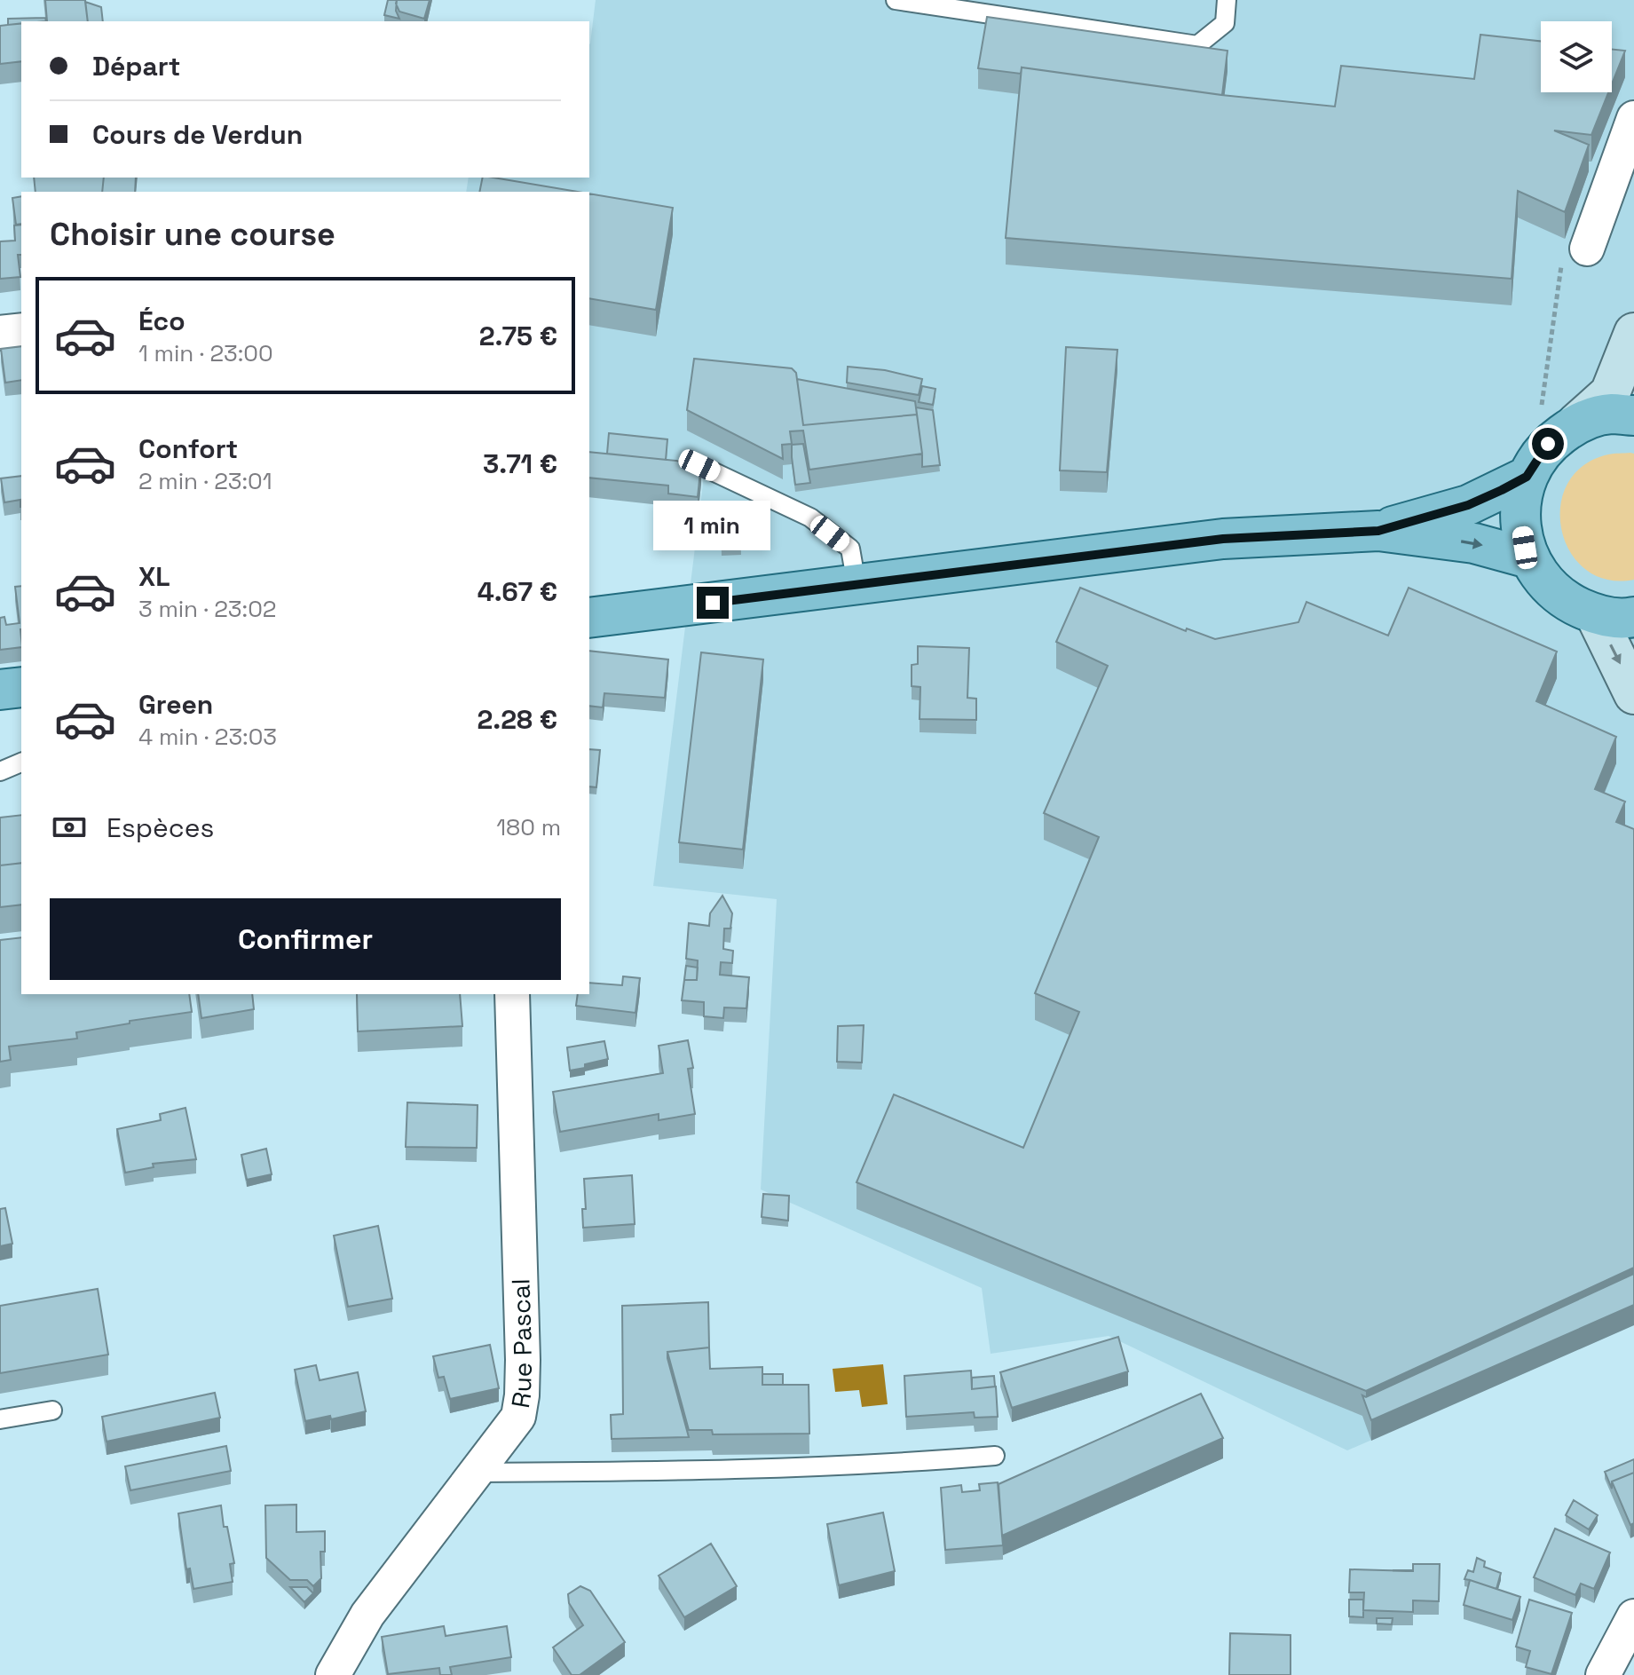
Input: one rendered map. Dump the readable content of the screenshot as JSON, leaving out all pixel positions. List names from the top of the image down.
{
  "streets": {
    "street": ["Rue Pascal"]
  },
  "page": {
    "banner": ["Départ", "Cours de Verdun"],
    "heading": "Choisir une course",
    "list": [
      {
        "name": "Éco",
        "note": "1 min · 23:00",
        "value": "2.75 €"
      },
      {
        "name": "Confort",
        "note": "2 min · 23:01",
        "value": "3.71 €"
      },
      {
        "name": "XL",
        "note": "3 min · 23:02",
        "value": "4.67 €"
      },
      {
        "name": "Green",
        "note": "4 min · 23:03",
        "value": "2.28 €"
      }
    ],
    "bubble": "1 min",
    "pay": ["Espèces", "180 m"],
    "buttons": "Confirmer"
  }
}
